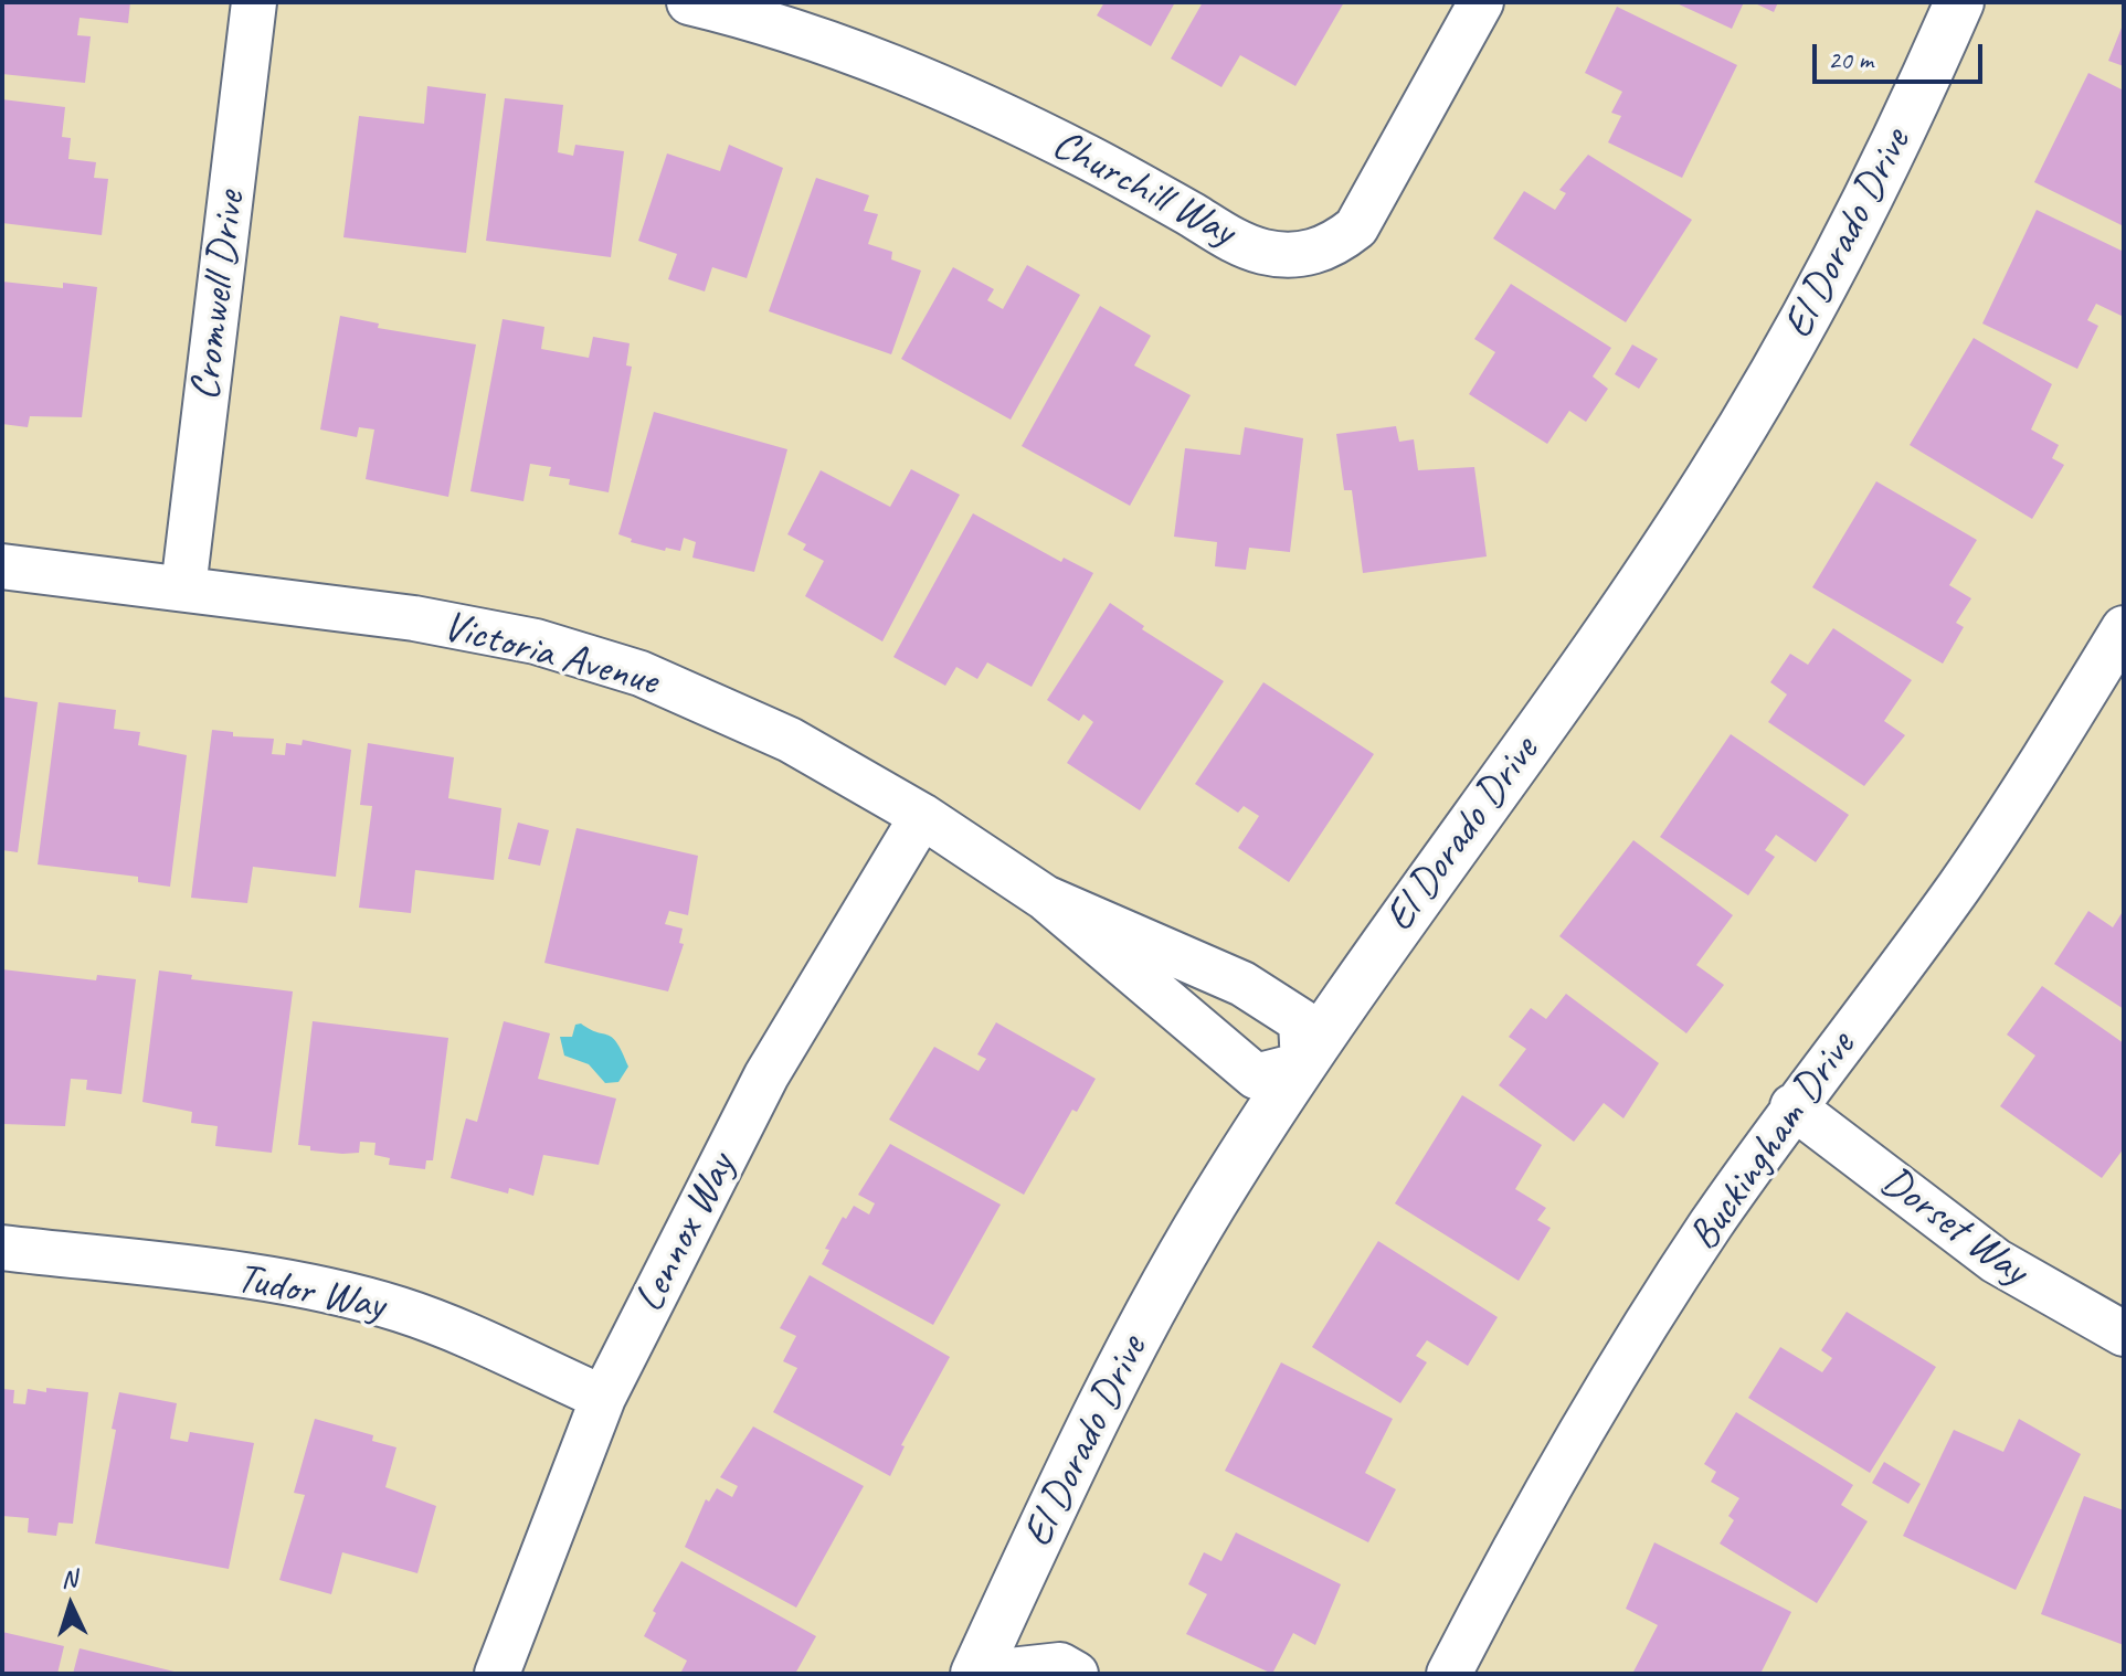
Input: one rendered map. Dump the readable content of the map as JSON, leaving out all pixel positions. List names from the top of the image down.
{
  "streets": {
    "street": [
      "Churchill Way",
      "El Dorado Drive",
      "Cromwell Drive",
      "Victoria Avenue",
      "Buckingham Drive",
      "Dorset Way",
      "Lennox Way",
      "Tudor Way"
    ]
  },
  "crossings": [
    ["El Dorado Drive", "Victoria Avenue"],
    ["Cromwell Drive", "Victoria Avenue"],
    ["Victoria Avenue", "Lennox Way"],
    ["Buckingham Drive", "Dorset Way"],
    ["Lennox Way", "Tudor Way"]
  ],
  "scale_bar": "20 m",
  "north": "top"
}
